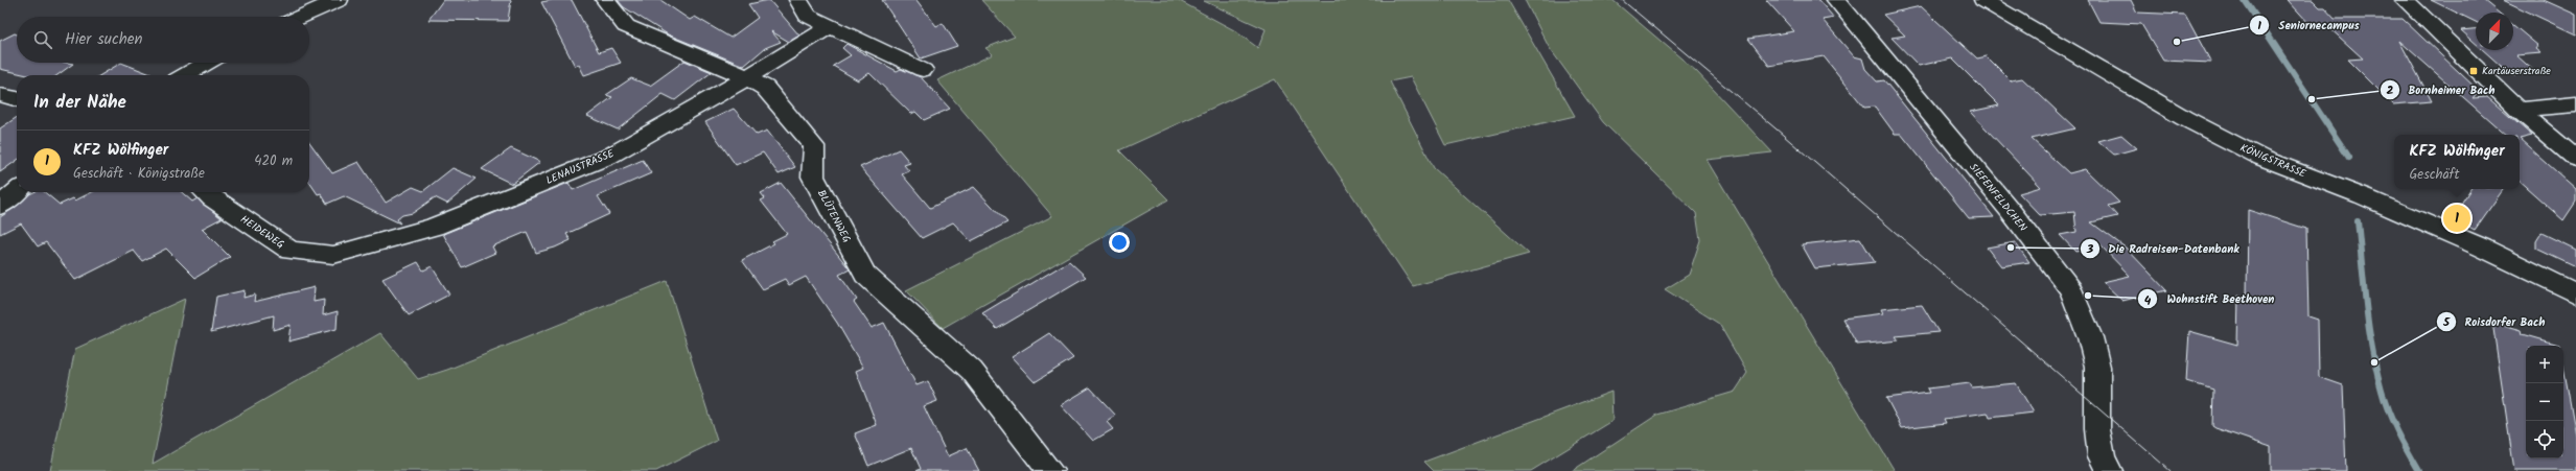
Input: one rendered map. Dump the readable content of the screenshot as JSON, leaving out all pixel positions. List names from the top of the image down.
{
  "streets": {
    "street": [
      "KÖNIGSTRASSE",
      "LENAUSTRASSE",
      "SIEFENFELDCHEN",
      "BLÜTENWEG",
      "HEIDEWEG"
    ]
  },
  "crossings": [
    ["LENAUSTRASSE", "BLÜTENWEG"],
    ["LENAUSTRASSE", "HEIDEWEG"]
  ],
  "places": {
    "other": [
      "Seniornecampus",
      "Bornheimer Bach",
      "Die Radreisen-Datenbank",
      "Wohnstift Beethoven",
      "Roisdorfer Bach"
    ],
    "transit": ["Kartäuserstraße"]
  },
  "north": "top right",
  "page": {
    "search": "Hier suchen",
    "heading": "In der Nähe",
    "list": [
      {
        "mark": "1",
        "name": "KFZ Wölfinger",
        "note": "Geschäft · Königstraße",
        "value": "420 m"
      }
    ],
    "popup": ["KFZ Wölfinger", "Geschäft"],
    "pins": "1",
    "map_buttons": ["+", "−"]
  }
}
